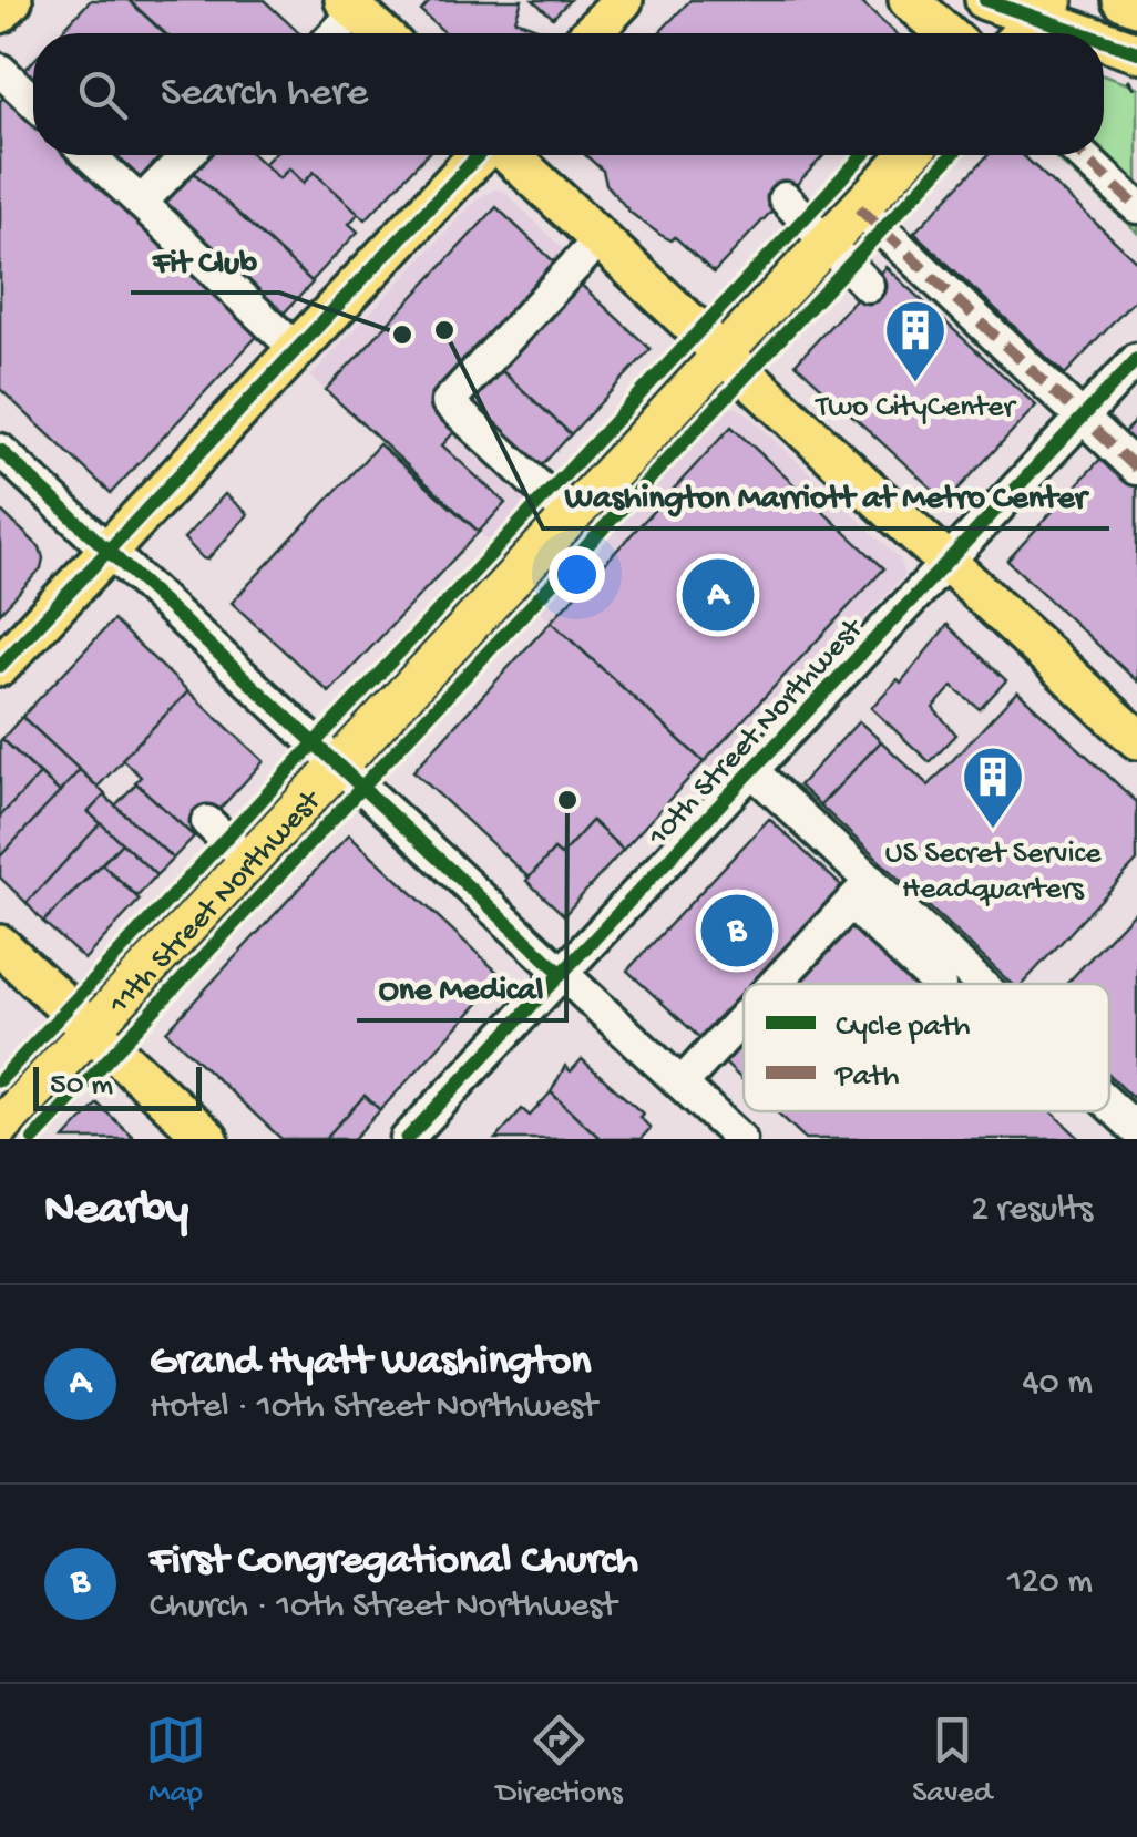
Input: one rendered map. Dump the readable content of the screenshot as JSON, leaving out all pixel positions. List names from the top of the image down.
{
  "streets": {
    "main road": ["11th Street Northwest"],
    "street": ["10th Street Northwest"]
  },
  "places": {
    "other": ["Washington Marriott at Metro Center", "Fit Club", "One Medical"],
    "building": ["Two CityCenter", "US Secret Service Headquarters"]
  },
  "legend": ["Cycle path", "Path"],
  "scale_bar": "50 m",
  "page": {
    "search": "Search here",
    "pins": ["A", "B"],
    "scale": "50 m",
    "heading": ["Nearby", "2 results"],
    "list": [
      {
        "mark": "A",
        "name": "Grand Hyatt Washington",
        "note": "Hotel · 10th Street Northwest",
        "value": "40 m"
      },
      {
        "mark": "B",
        "name": "First Congregational Church",
        "note": "Church · 10th Street Northwest",
        "value": "120 m"
      }
    ],
    "nav": ["Map", "Directions", "Saved"]
  }
}
